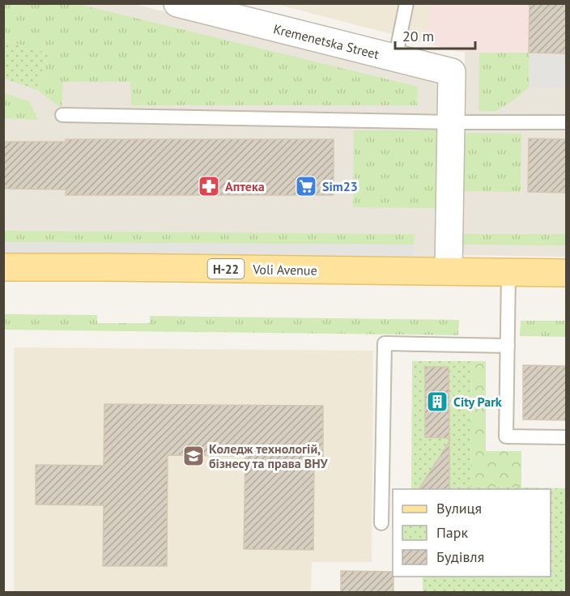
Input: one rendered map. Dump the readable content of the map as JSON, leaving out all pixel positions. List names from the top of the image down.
{
  "streets": {
    "main road": ["Н-22", "Voli Avenue"],
    "street": ["Kremenetska Street"]
  },
  "crossings": [
    ["Kremenetska Street", "Voli Avenue"]
  ],
  "places": {
    "pharmacy": ["Аптека"],
    "supermarket": ["Sim23"],
    "building": ["City Park"],
    "school or university": ["Коледж технологій, бізнесу та права ВНУ"]
  },
  "legend": ["Вулиця", "Парк", "Будівля"],
  "scale_bar": "20 m"
}
